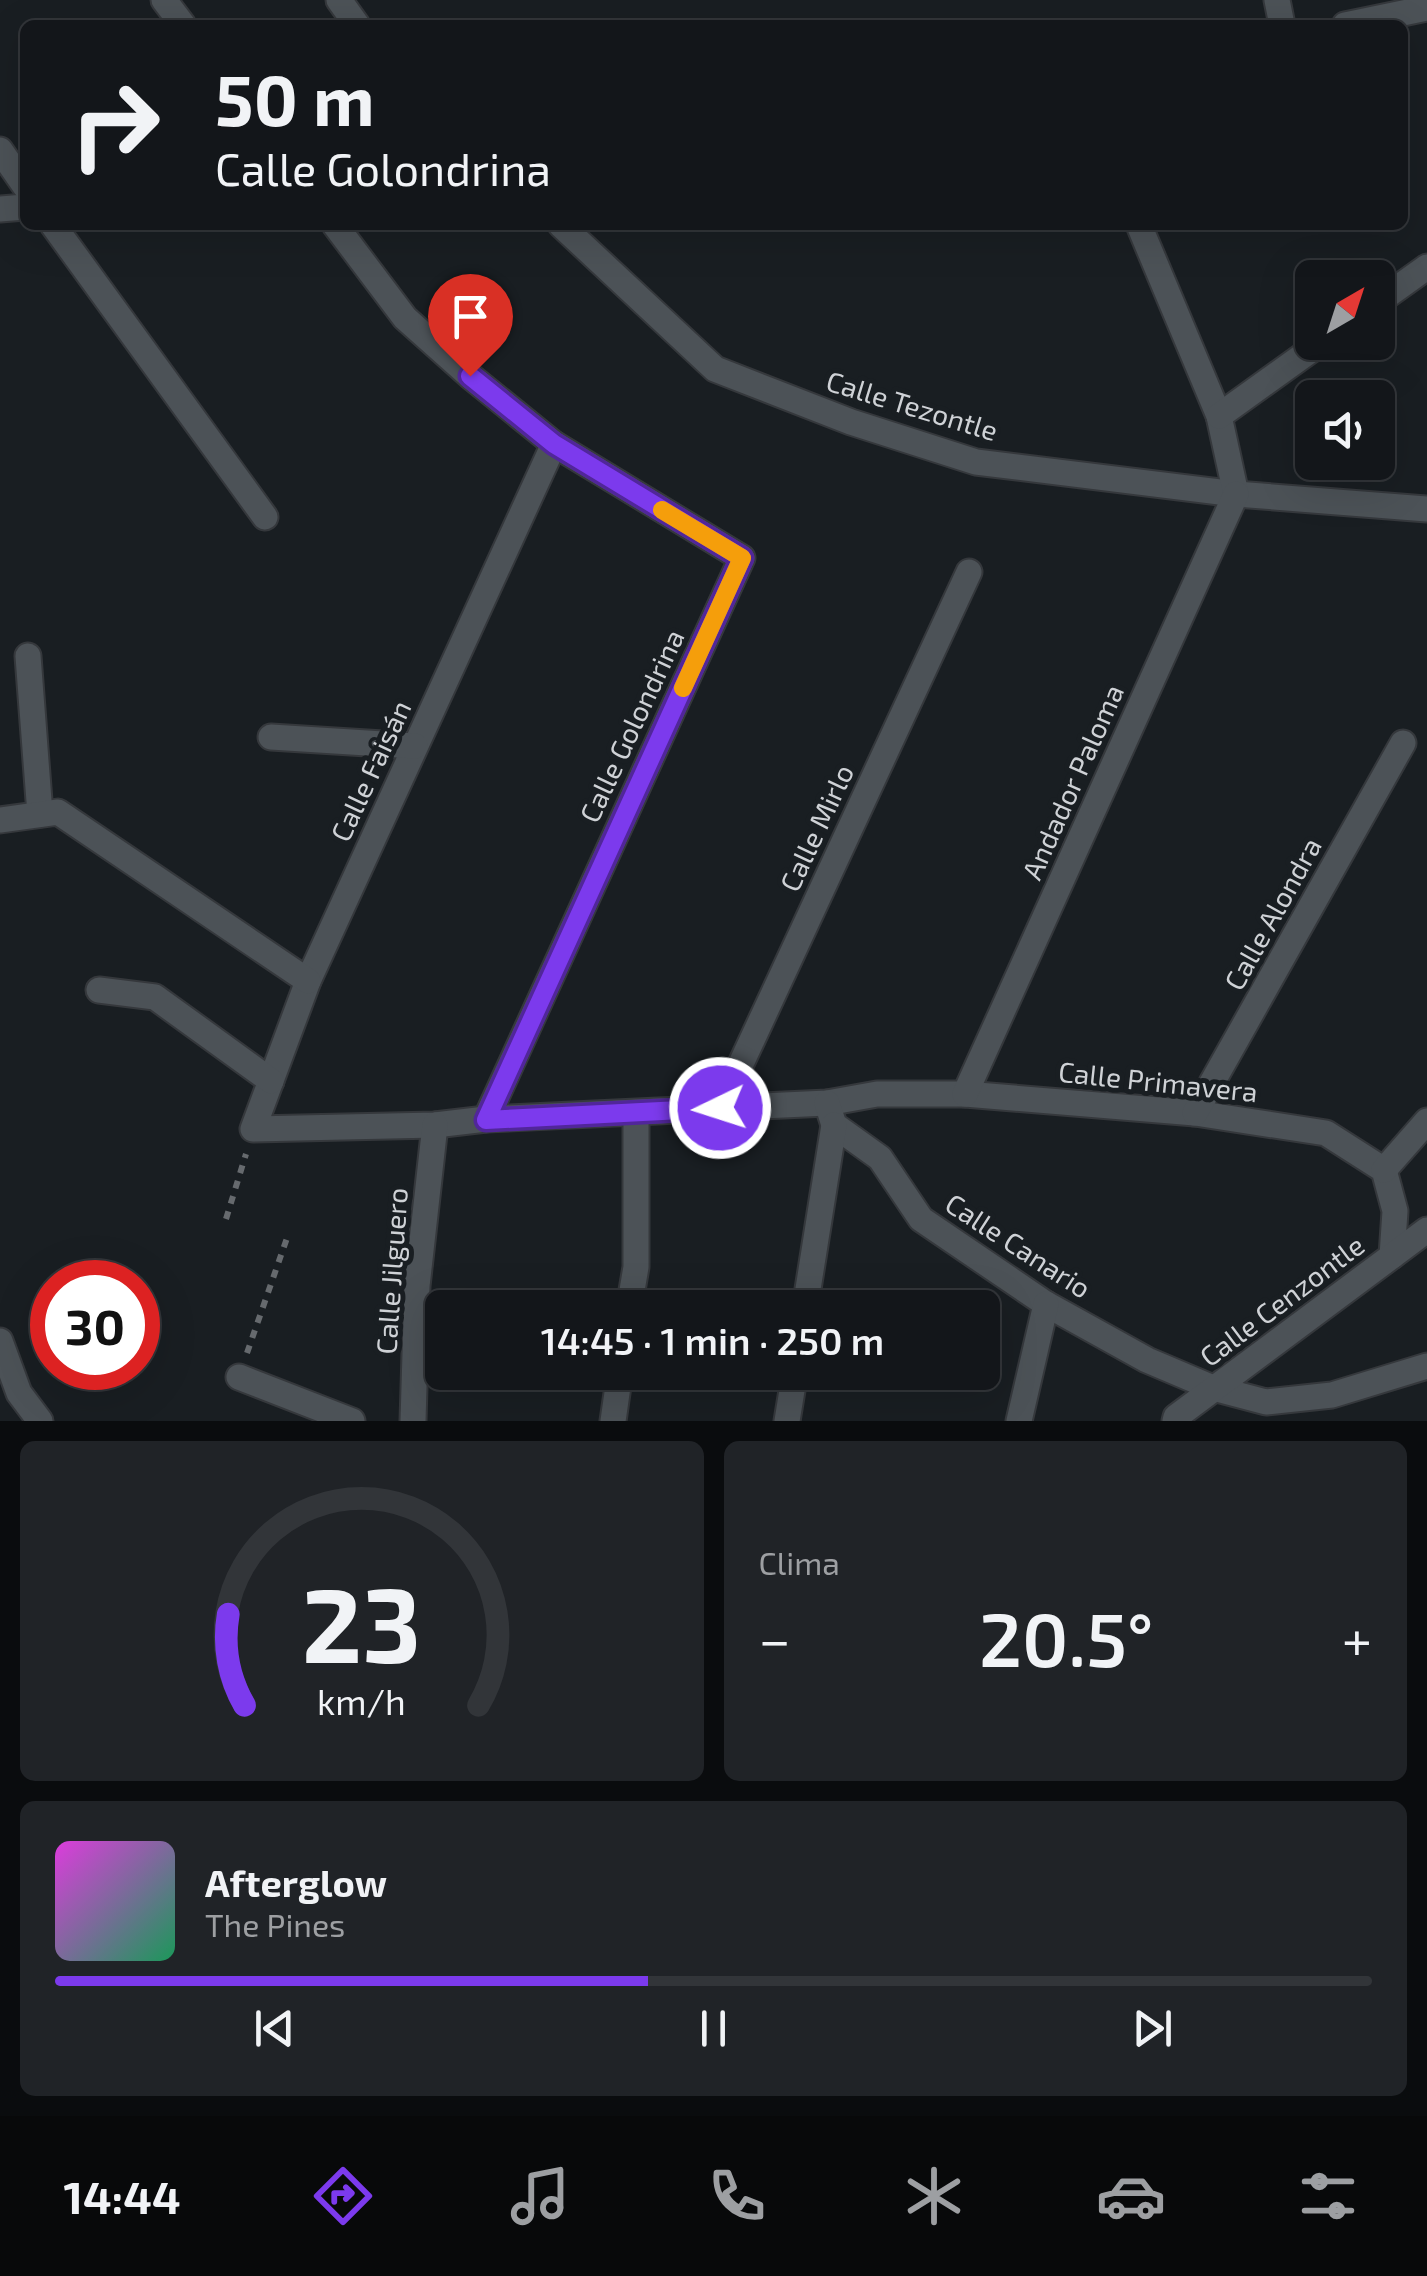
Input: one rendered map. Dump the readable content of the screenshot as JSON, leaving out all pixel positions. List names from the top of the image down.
{
  "streets": {
    "street": [
      "Calle Tezontle",
      "Calle Golondrina",
      "Calle Faisán",
      "Andador Paloma",
      "Calle Mirlo",
      "Calle Alondra",
      "Calle Primavera",
      "Calle Canario",
      "Calle Jilguero",
      "Calle Cenzontle"
    ]
  },
  "crossings": [
    ["Calle Tezontle", "Andador Paloma"],
    ["Calle Golondrina", "Calle Faisán"],
    ["Andador Paloma", "Calle Primavera"],
    ["Calle Alondra", "Calle Primavera"],
    ["Calle Primavera", "Calle Canario"],
    ["Calle Canario", "Calle Cenzontle"]
  ],
  "north": "top right",
  "page": {
    "turn": ["50 m", "Calle Golondrina"],
    "limit": "30",
    "trip": "14:45 · 1 min · 250 m",
    "tile": "Clima",
    "heat": ["−", "20.5°", "+"],
    "song": ["Afterglow", "The Pines"],
    "tabs": "14:44",
    "gauge": ["23", "km/h"]
  }
}
